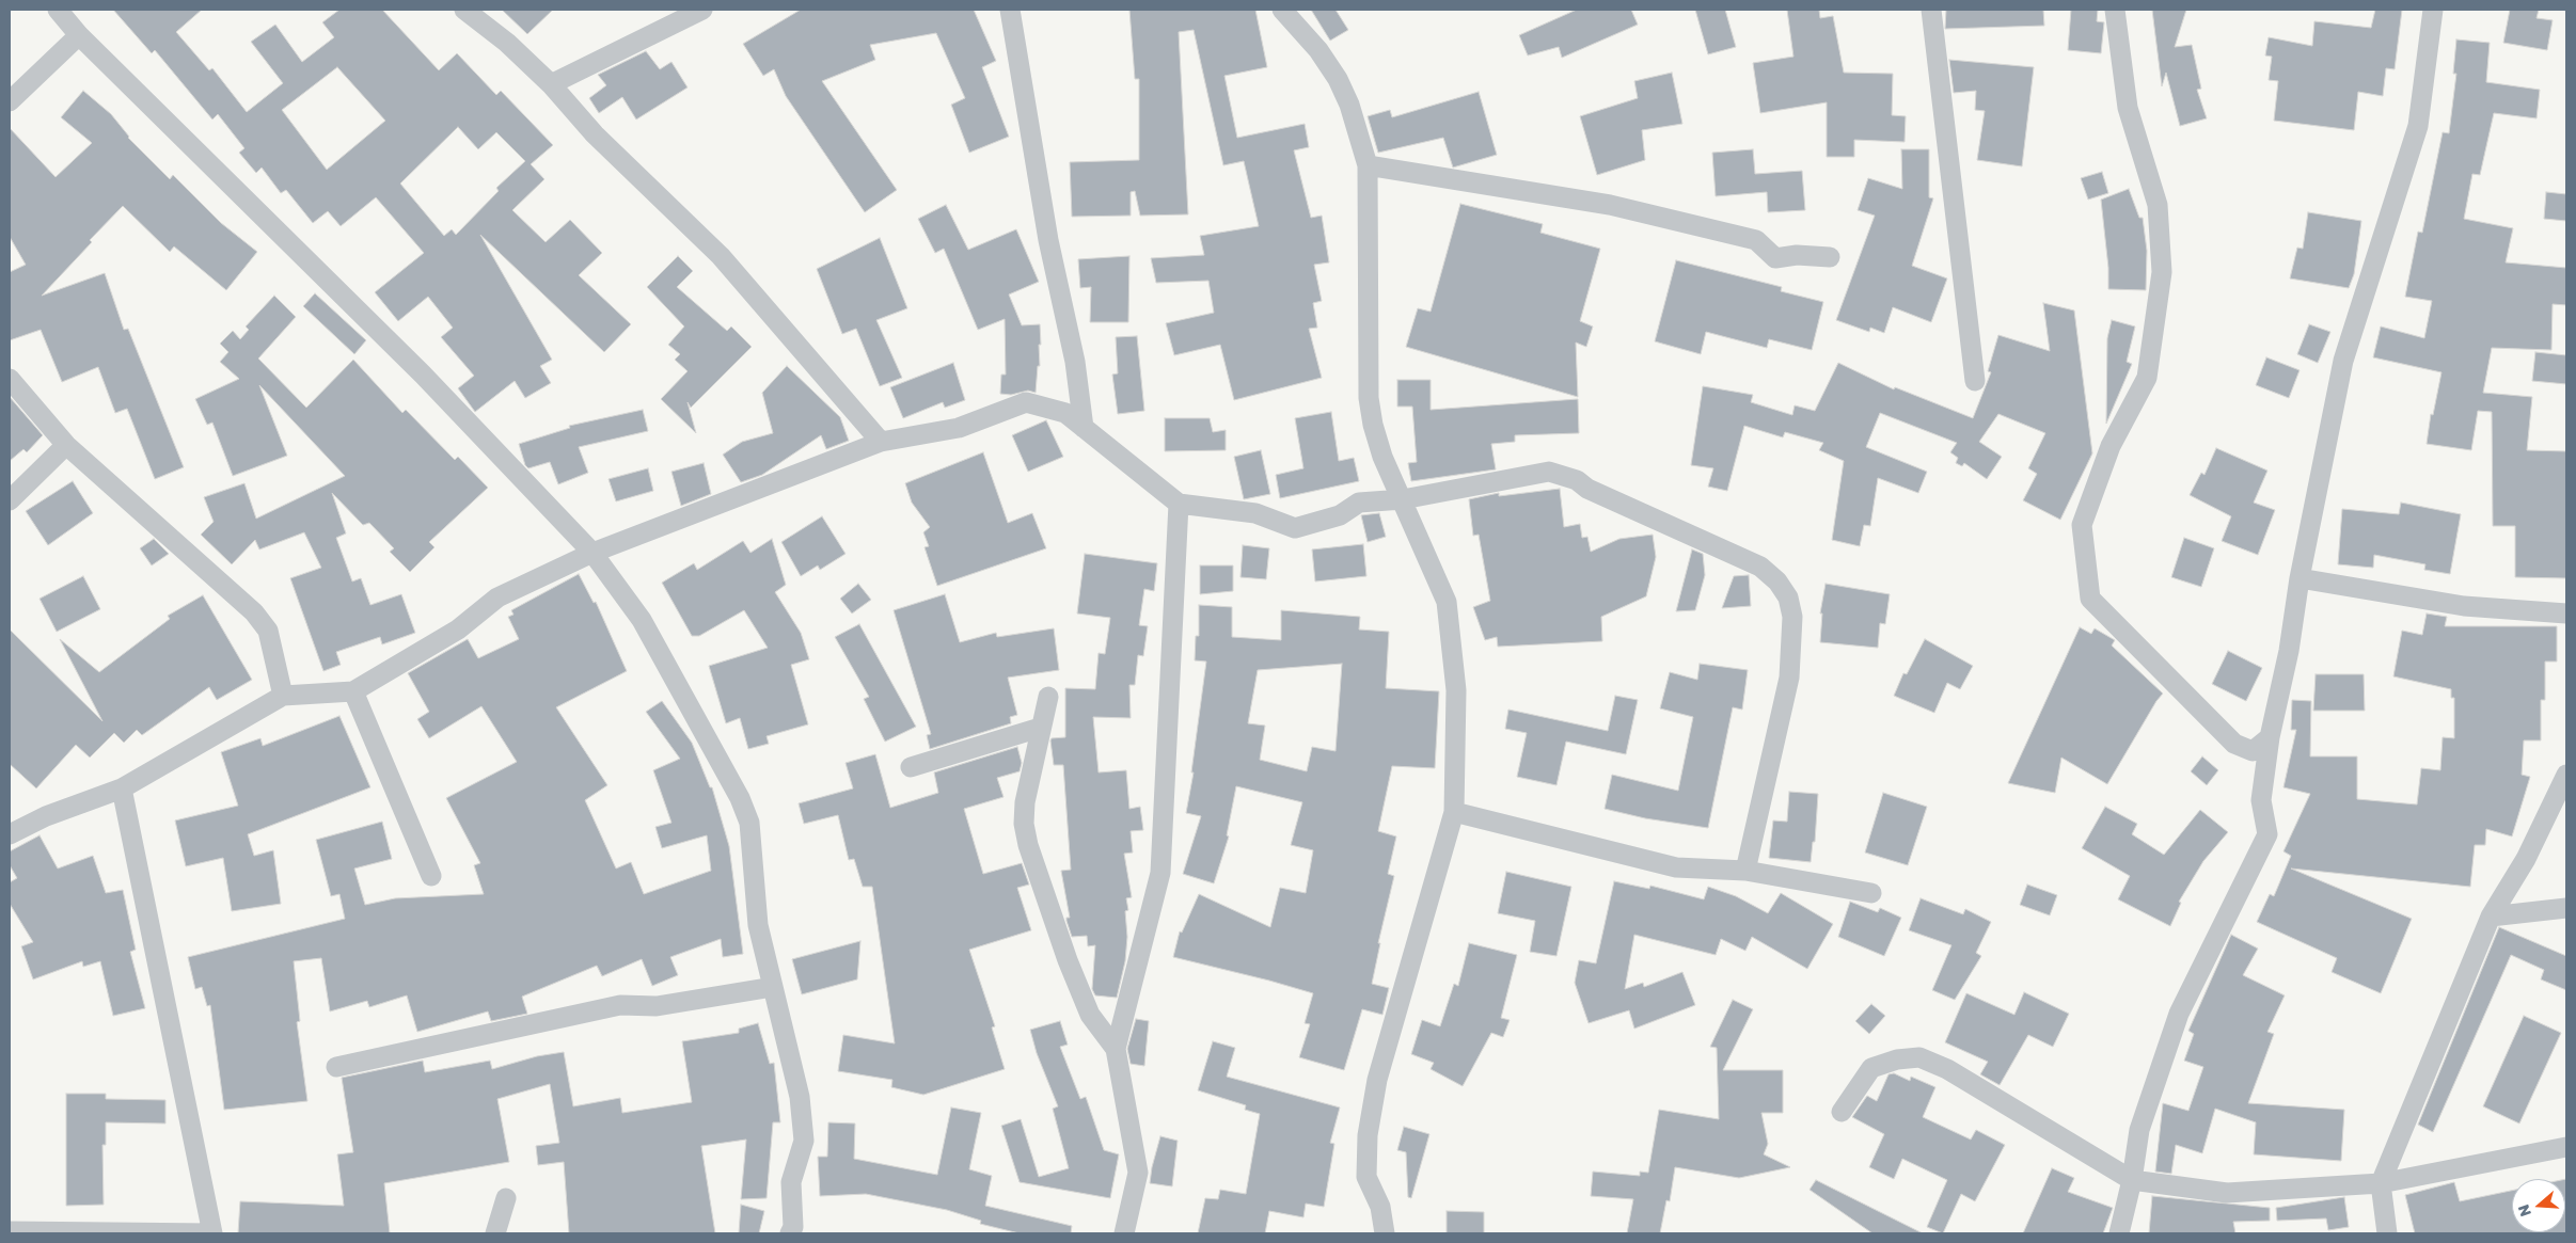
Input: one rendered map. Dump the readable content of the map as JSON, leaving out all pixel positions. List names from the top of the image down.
{
  "north": "left"
}
